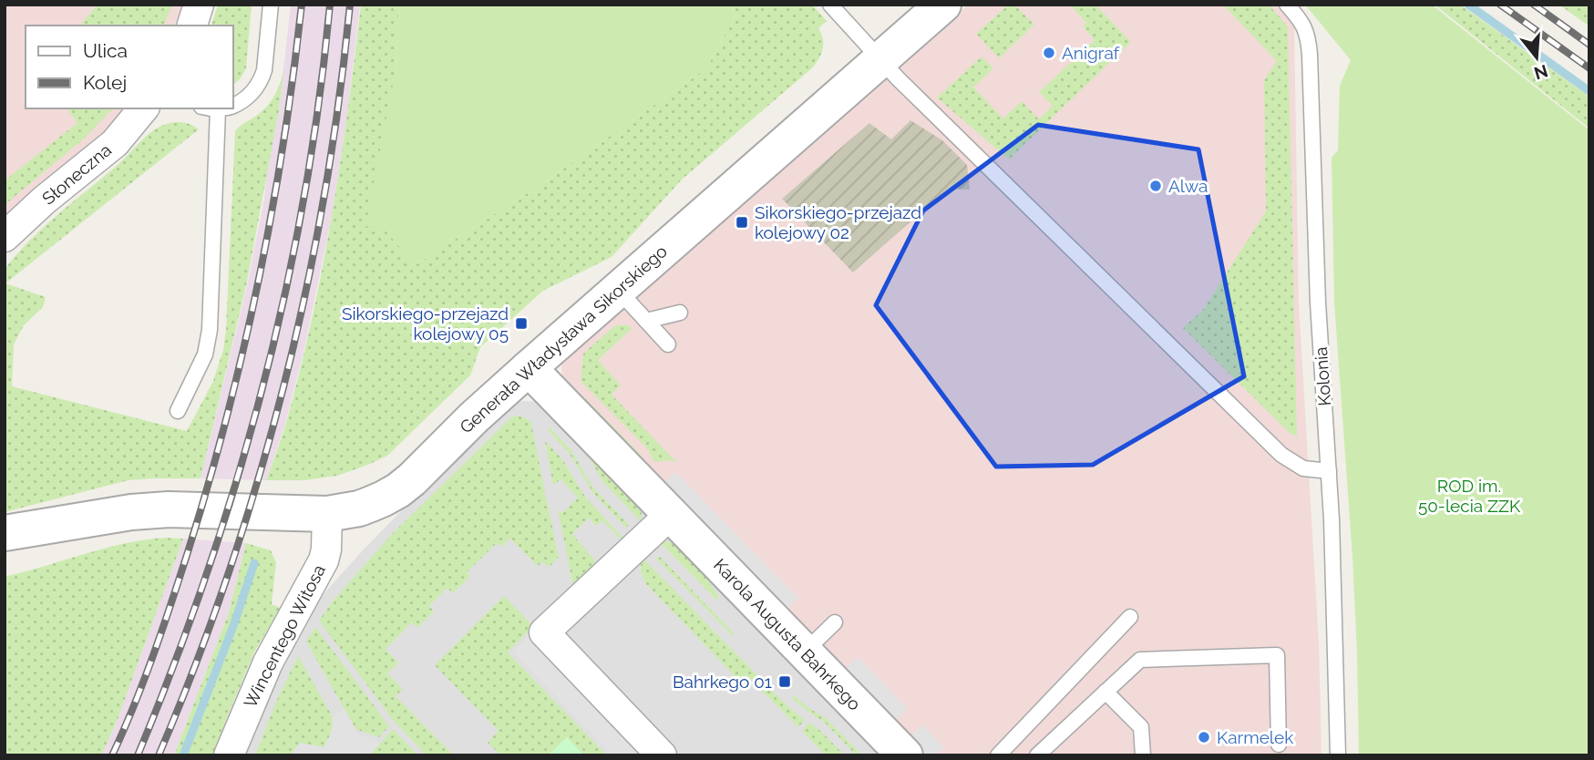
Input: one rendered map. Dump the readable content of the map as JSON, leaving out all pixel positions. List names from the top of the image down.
{
  "streets": {
    "street": [
      "Słoneczna",
      "Generała Władysława Sikorskiego",
      "Karola Augusta Bahrkego",
      "Wincentego Witosa"
    ],
    "lane": ["Kolonia"]
  },
  "crossings": [
    ["Generała Władysława Sikorskiego", "Karola Augusta Bahrkego"],
    ["Generała Władysława Sikorskiego", "Wincentego Witosa"]
  ],
  "parks": ["ROD im. 50-lecia ZZK"],
  "places": {
    "other": ["Anigraf", "Alwa", "Karmelek"],
    "transit": ["Sikorskiego-przejazd kolejowy 02", "Sikorskiego-przejazd kolejowy 05", "Bahrkego 01"]
  },
  "legend": ["Ulica", "Kolej"],
  "north": "bottom"
}
